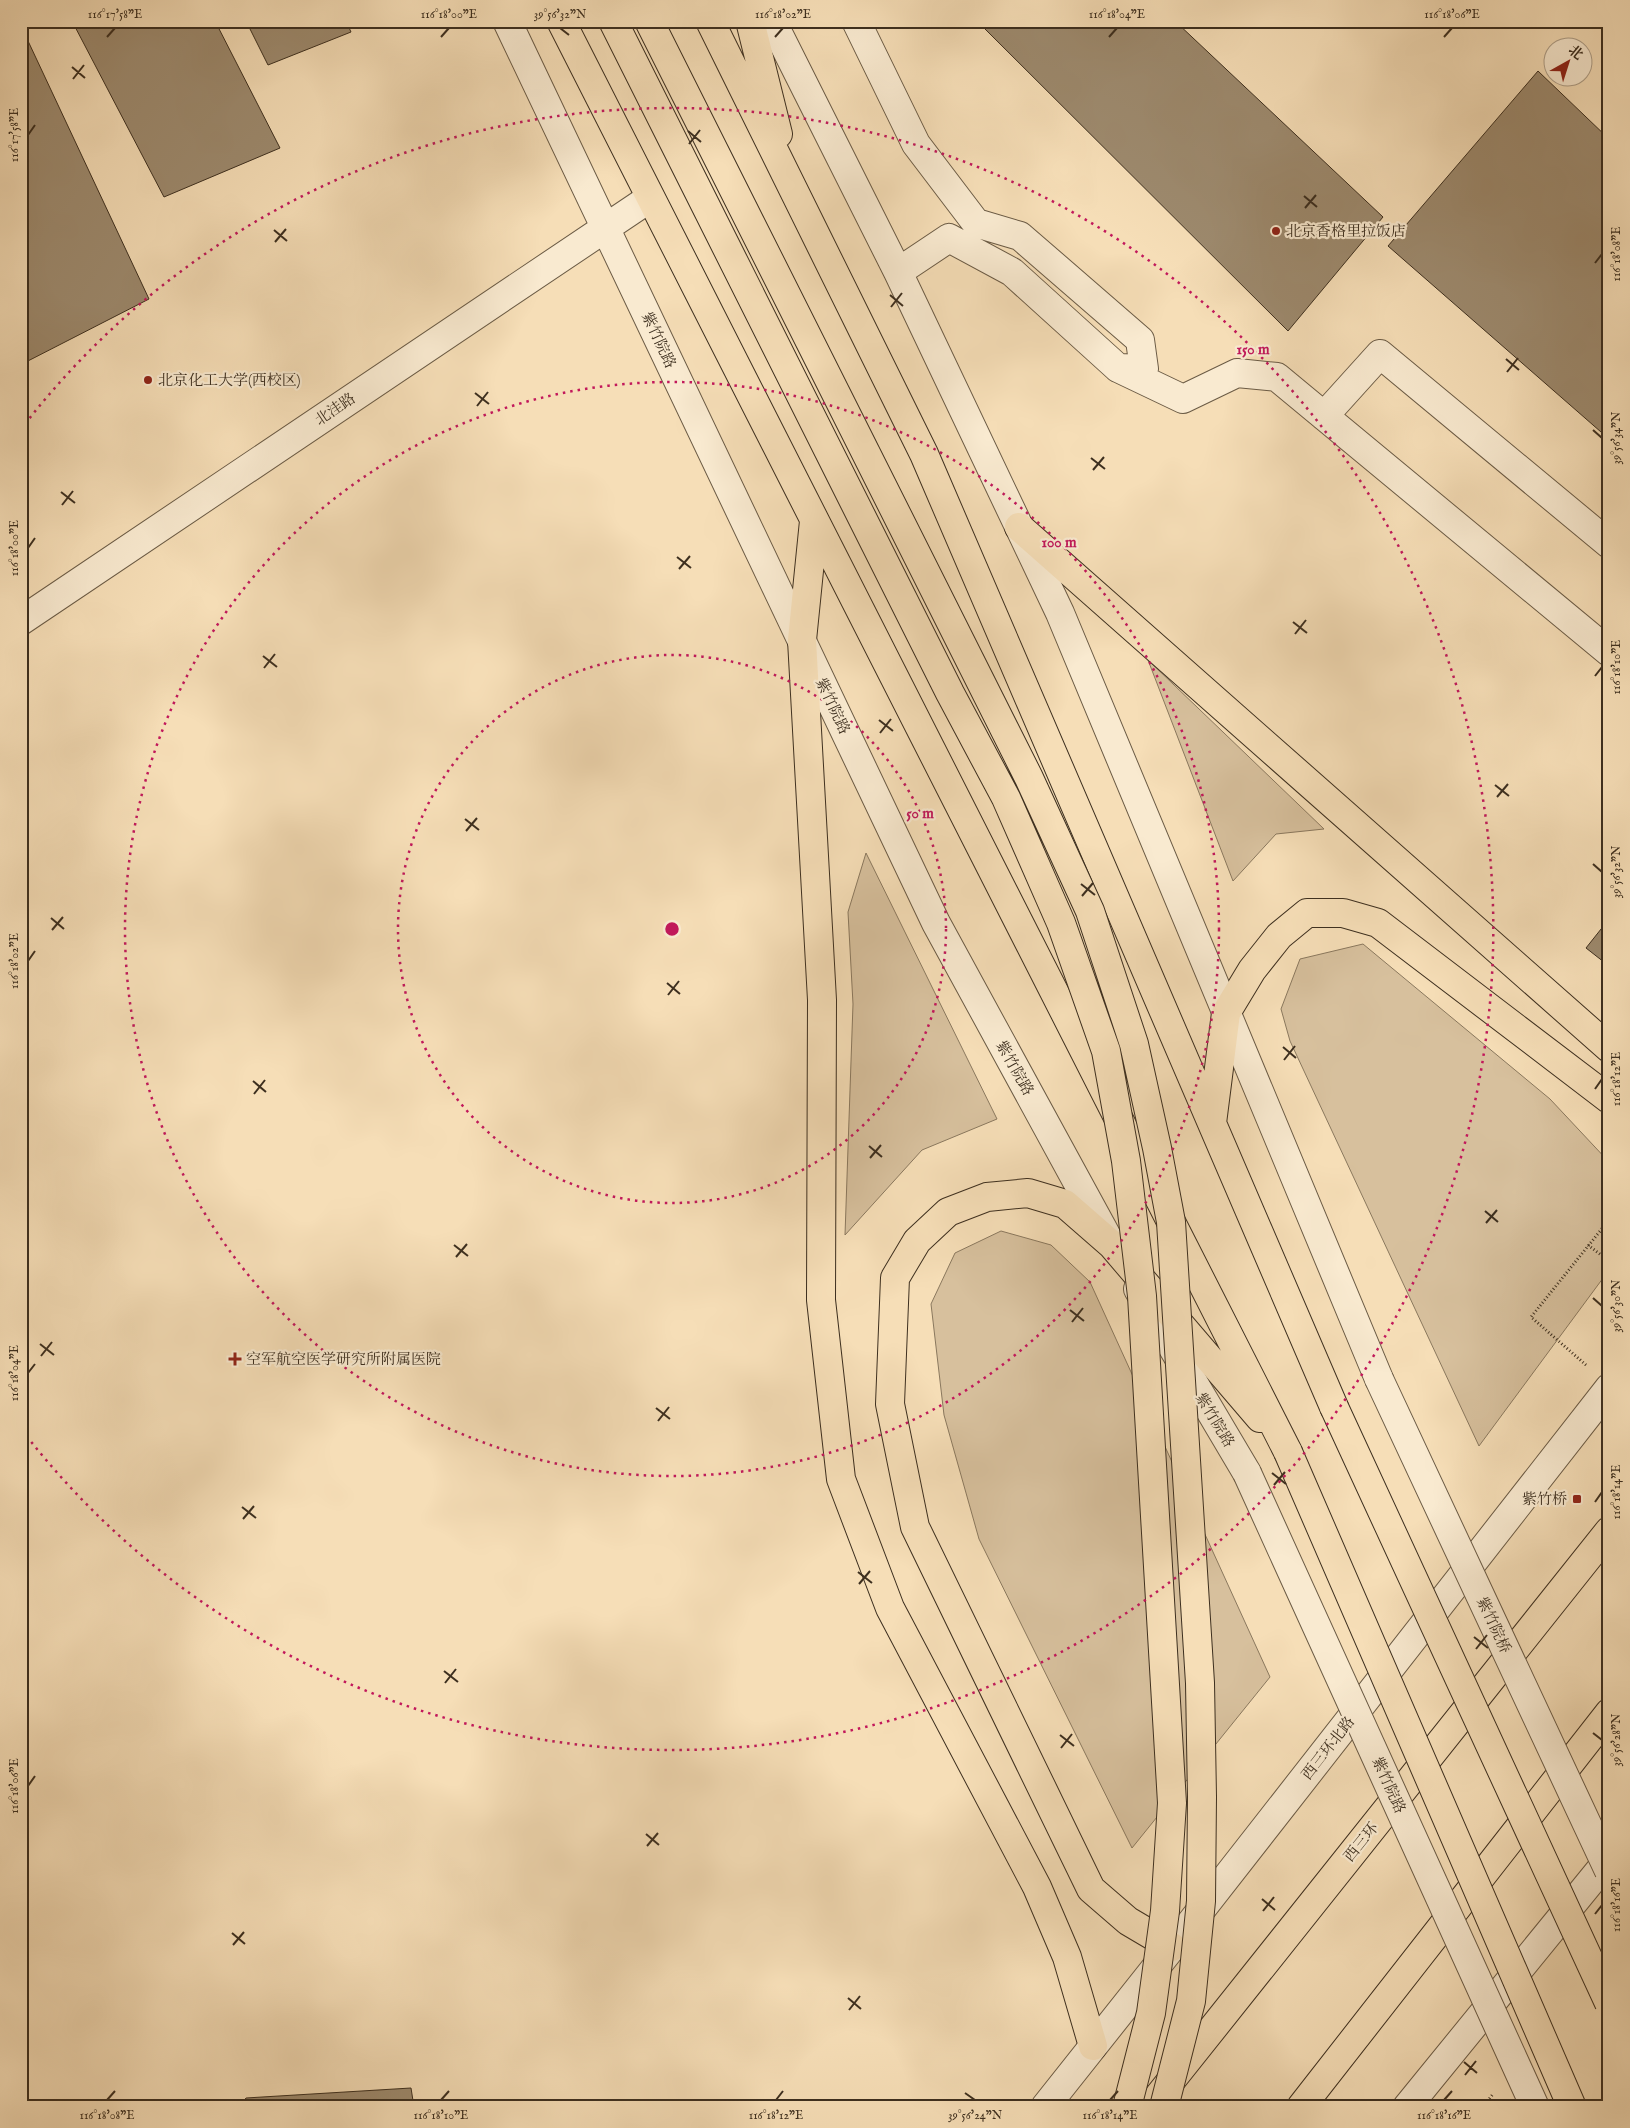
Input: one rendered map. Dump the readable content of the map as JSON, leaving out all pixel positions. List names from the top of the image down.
{
  "streets": {
    "highway": ["西三环"],
    "street": [
      "紫竹院路",
      "北洼路",
      "紫竹院桥",
      "西三环北路"
    ]
  },
  "crossings": [
    ["紫竹院路", "北洼路"]
  ],
  "places": {
    "other": ["北京香格里拉饭店", "北京化工大学(西校区)"],
    "health": ["空军航空医学研究所附属医院"],
    "transit": ["紫竹桥"]
  },
  "north": "top right",
  "coordinates": [
    "116°17'58\"E",
    "116°18'00\"E",
    "39°56'32\"N",
    "116°18'02\"E",
    "116°18'04\"E",
    "116°18'06\"E",
    "116°18'08\"E",
    "39°56'34\"N",
    "116°18'10\"E",
    "116°18'12\"E",
    "39°56'30\"N",
    "116°18'14\"E",
    "39°56'28\"N",
    "116°18'16\"E",
    "39°56'24\"N"
  ],
  "rings": ["150 m", "100 m", "50 m"]
}
